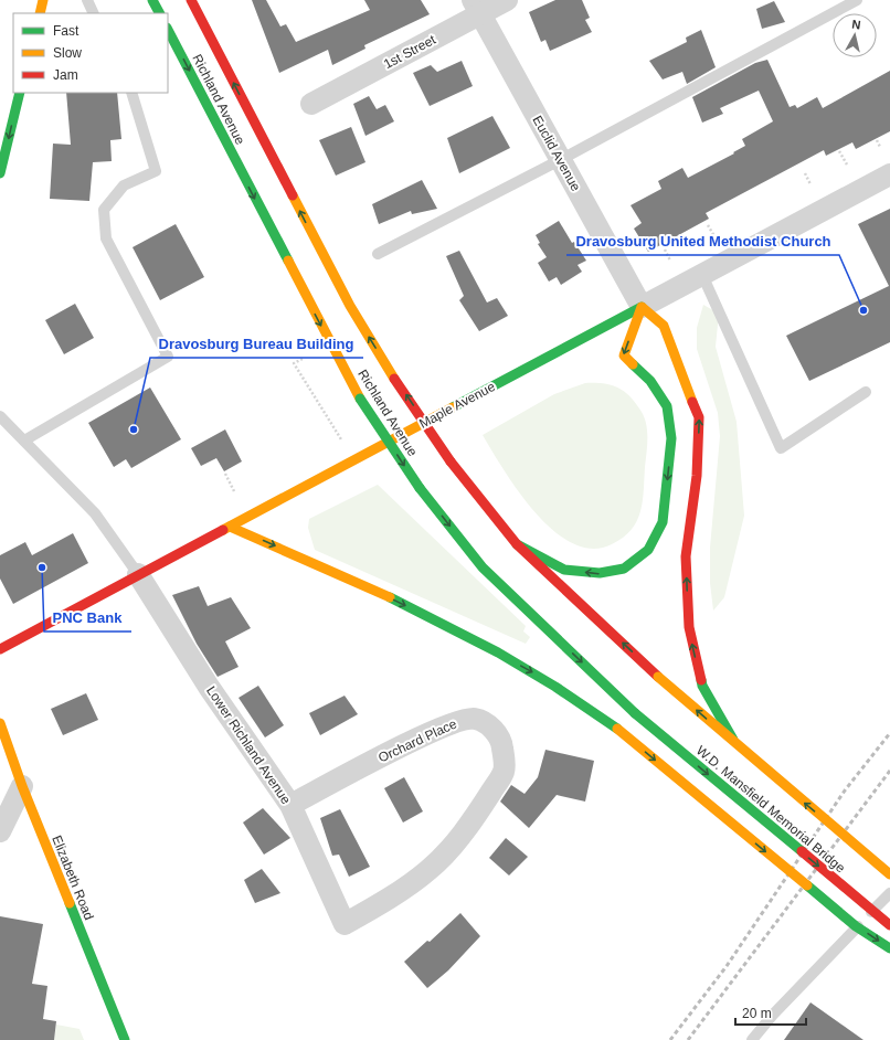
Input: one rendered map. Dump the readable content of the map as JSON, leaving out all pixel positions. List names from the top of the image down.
{
  "streets": {
    "main road": [
      "Richland Avenue",
      "Maple Avenue",
      "W.D. Mansfield Memorial Bridge",
      "Elizabeth Road"
    ],
    "street": [
      "1st Street",
      "Euclid Avenue",
      "Orchard Place",
      "Lower Richland Avenue"
    ]
  },
  "crossings": [
    ["1st Street", "Euclid Avenue"],
    ["Richland Avenue", "W.D. Mansfield Memorial Bridge"],
    ["Euclid Avenue", "Maple Avenue"],
    ["Maple Avenue", "Lower Richland Avenue"],
    ["Orchard Place", "Lower Richland Avenue"]
  ],
  "places": ["Dravosburg United Methodist Church", "Dravosburg Bureau Building", "PNC Bank"],
  "legend": ["Fast", "Slow", "Jam"],
  "scale_bar": "20 m",
  "north": "top"
}
